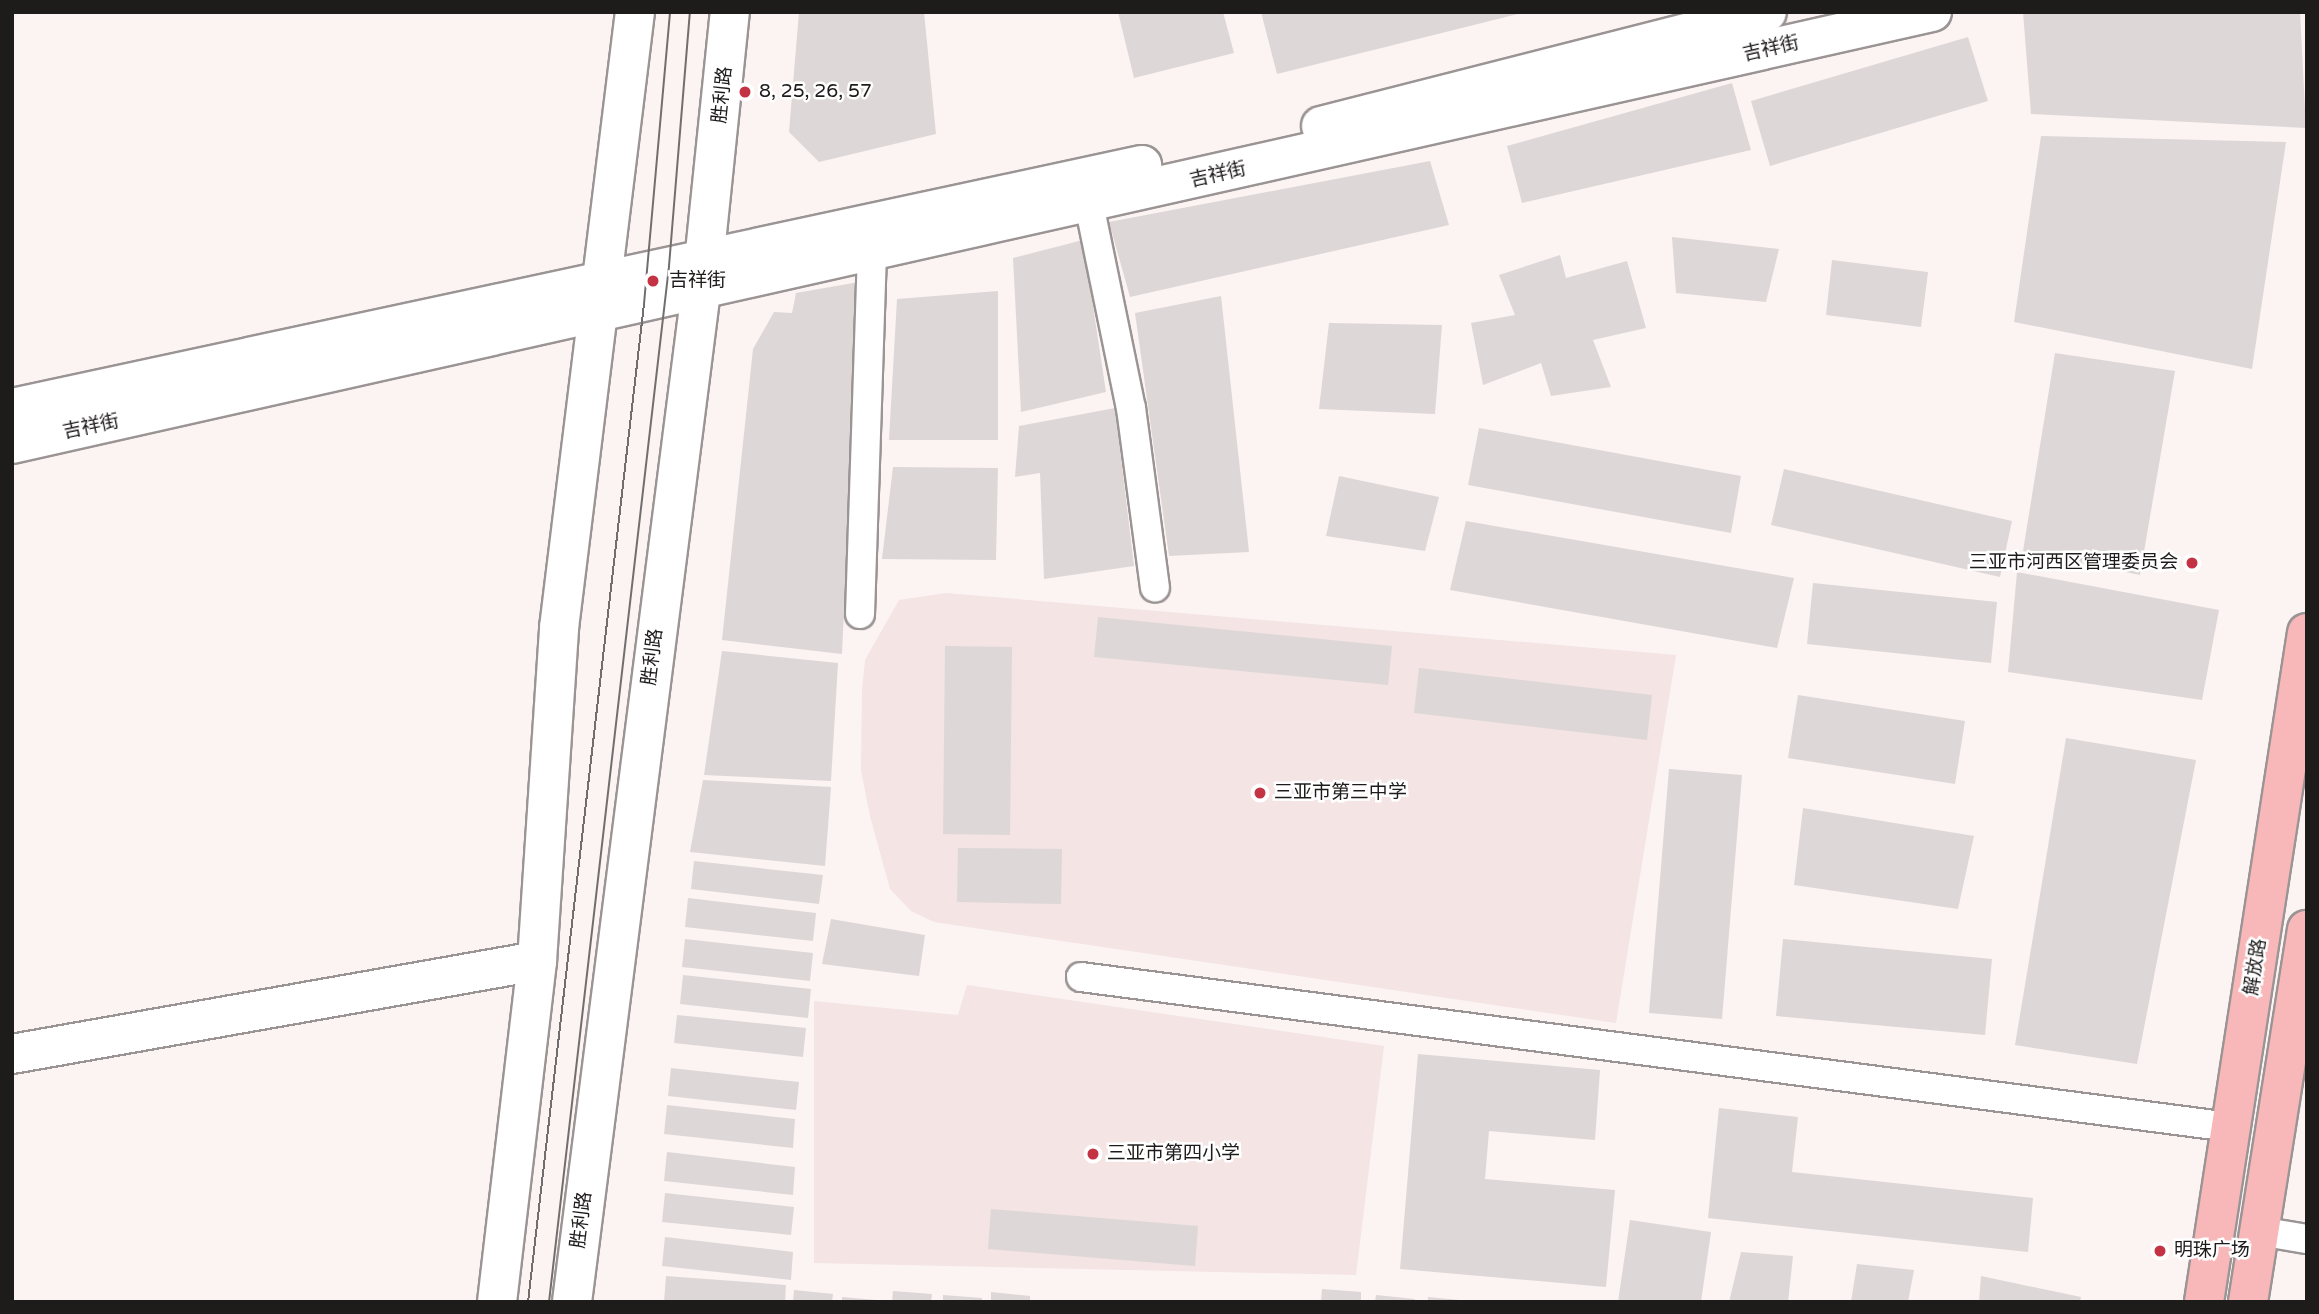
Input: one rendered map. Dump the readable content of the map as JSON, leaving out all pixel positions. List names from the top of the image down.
{
  "streets": {
    "main road": ["吉祥街", "胜利路", "解放路"]
  },
  "crossings": [
    ["吉祥街", "胜利路"]
  ],
  "places": [
    "8, 25, 26, 57",
    "吉祥街",
    "三亚市河西区管理委员会",
    "三亚市第三中学",
    "三亚市第四小学",
    "明珠广场"
  ]
}
